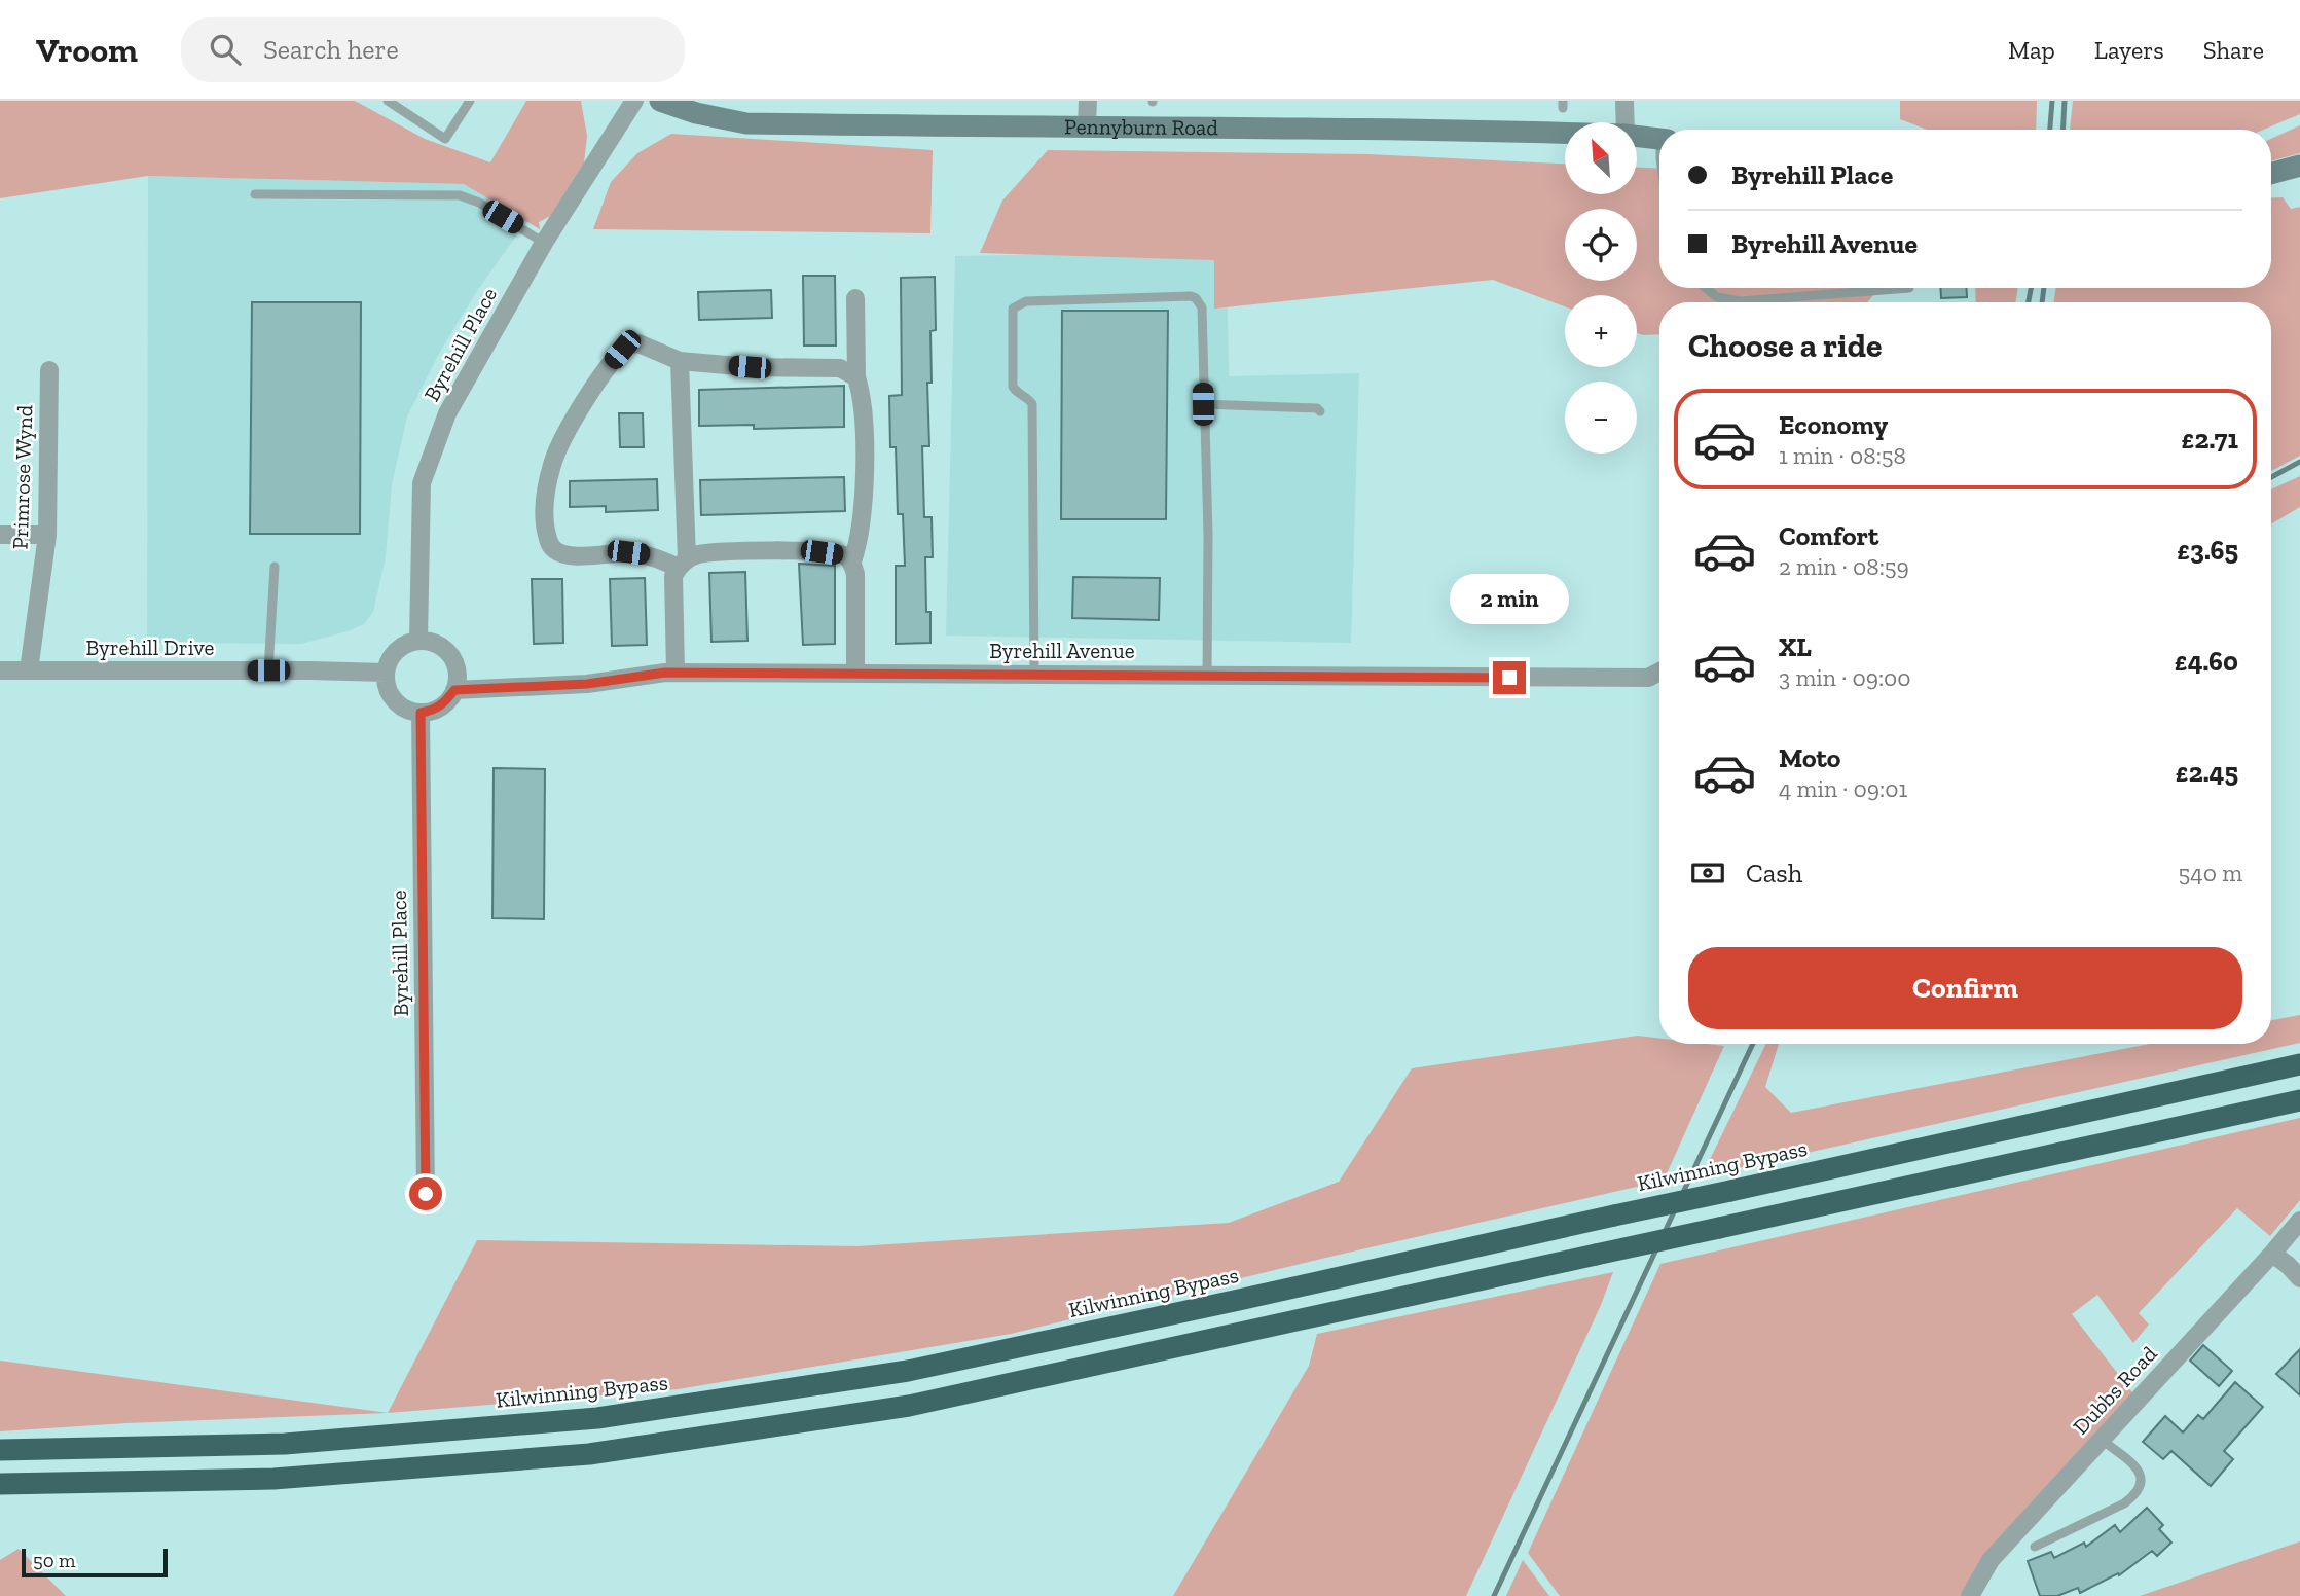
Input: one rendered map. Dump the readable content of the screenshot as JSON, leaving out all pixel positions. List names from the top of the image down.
{
  "streets": {
    "highway": ["Kilwinning Bypass"],
    "street": [
      "Pennyburn Road",
      "Byrehill Place",
      "Primrose Wynd",
      "Byrehill Drive",
      "Byrehill Avenue",
      "Dubbs Road"
    ]
  },
  "crossings": [
    ["Byrehill Place", "Byrehill Drive"],
    ["Byrehill Place", "Byrehill Avenue"],
    ["Primrose Wynd", "Byrehill Drive"],
    ["Byrehill Drive", "Byrehill Avenue"]
  ],
  "scale_bar": "50 m",
  "north": "top left",
  "page": {
    "header": "Vroom",
    "search": "Search here",
    "nav": ["Map", "Layers", "Share"],
    "map_buttons": ["+", "−"],
    "banner": ["Byrehill Place", "Byrehill Avenue"],
    "heading": "Choose a ride",
    "list": [
      {
        "name": "Economy",
        "note": "1 min · 08:58",
        "value": "£2.71"
      },
      {
        "name": "Comfort",
        "note": "2 min · 08:59",
        "value": "£3.65"
      },
      {
        "name": "XL",
        "note": "3 min · 09:00",
        "value": "£4.60"
      },
      {
        "name": "Moto",
        "note": "4 min · 09:01",
        "value": "£2.45"
      }
    ],
    "bubble": "2 min",
    "pay": ["Cash", "540 m"],
    "buttons": "Confirm",
    "scale": "50 m"
  }
}
